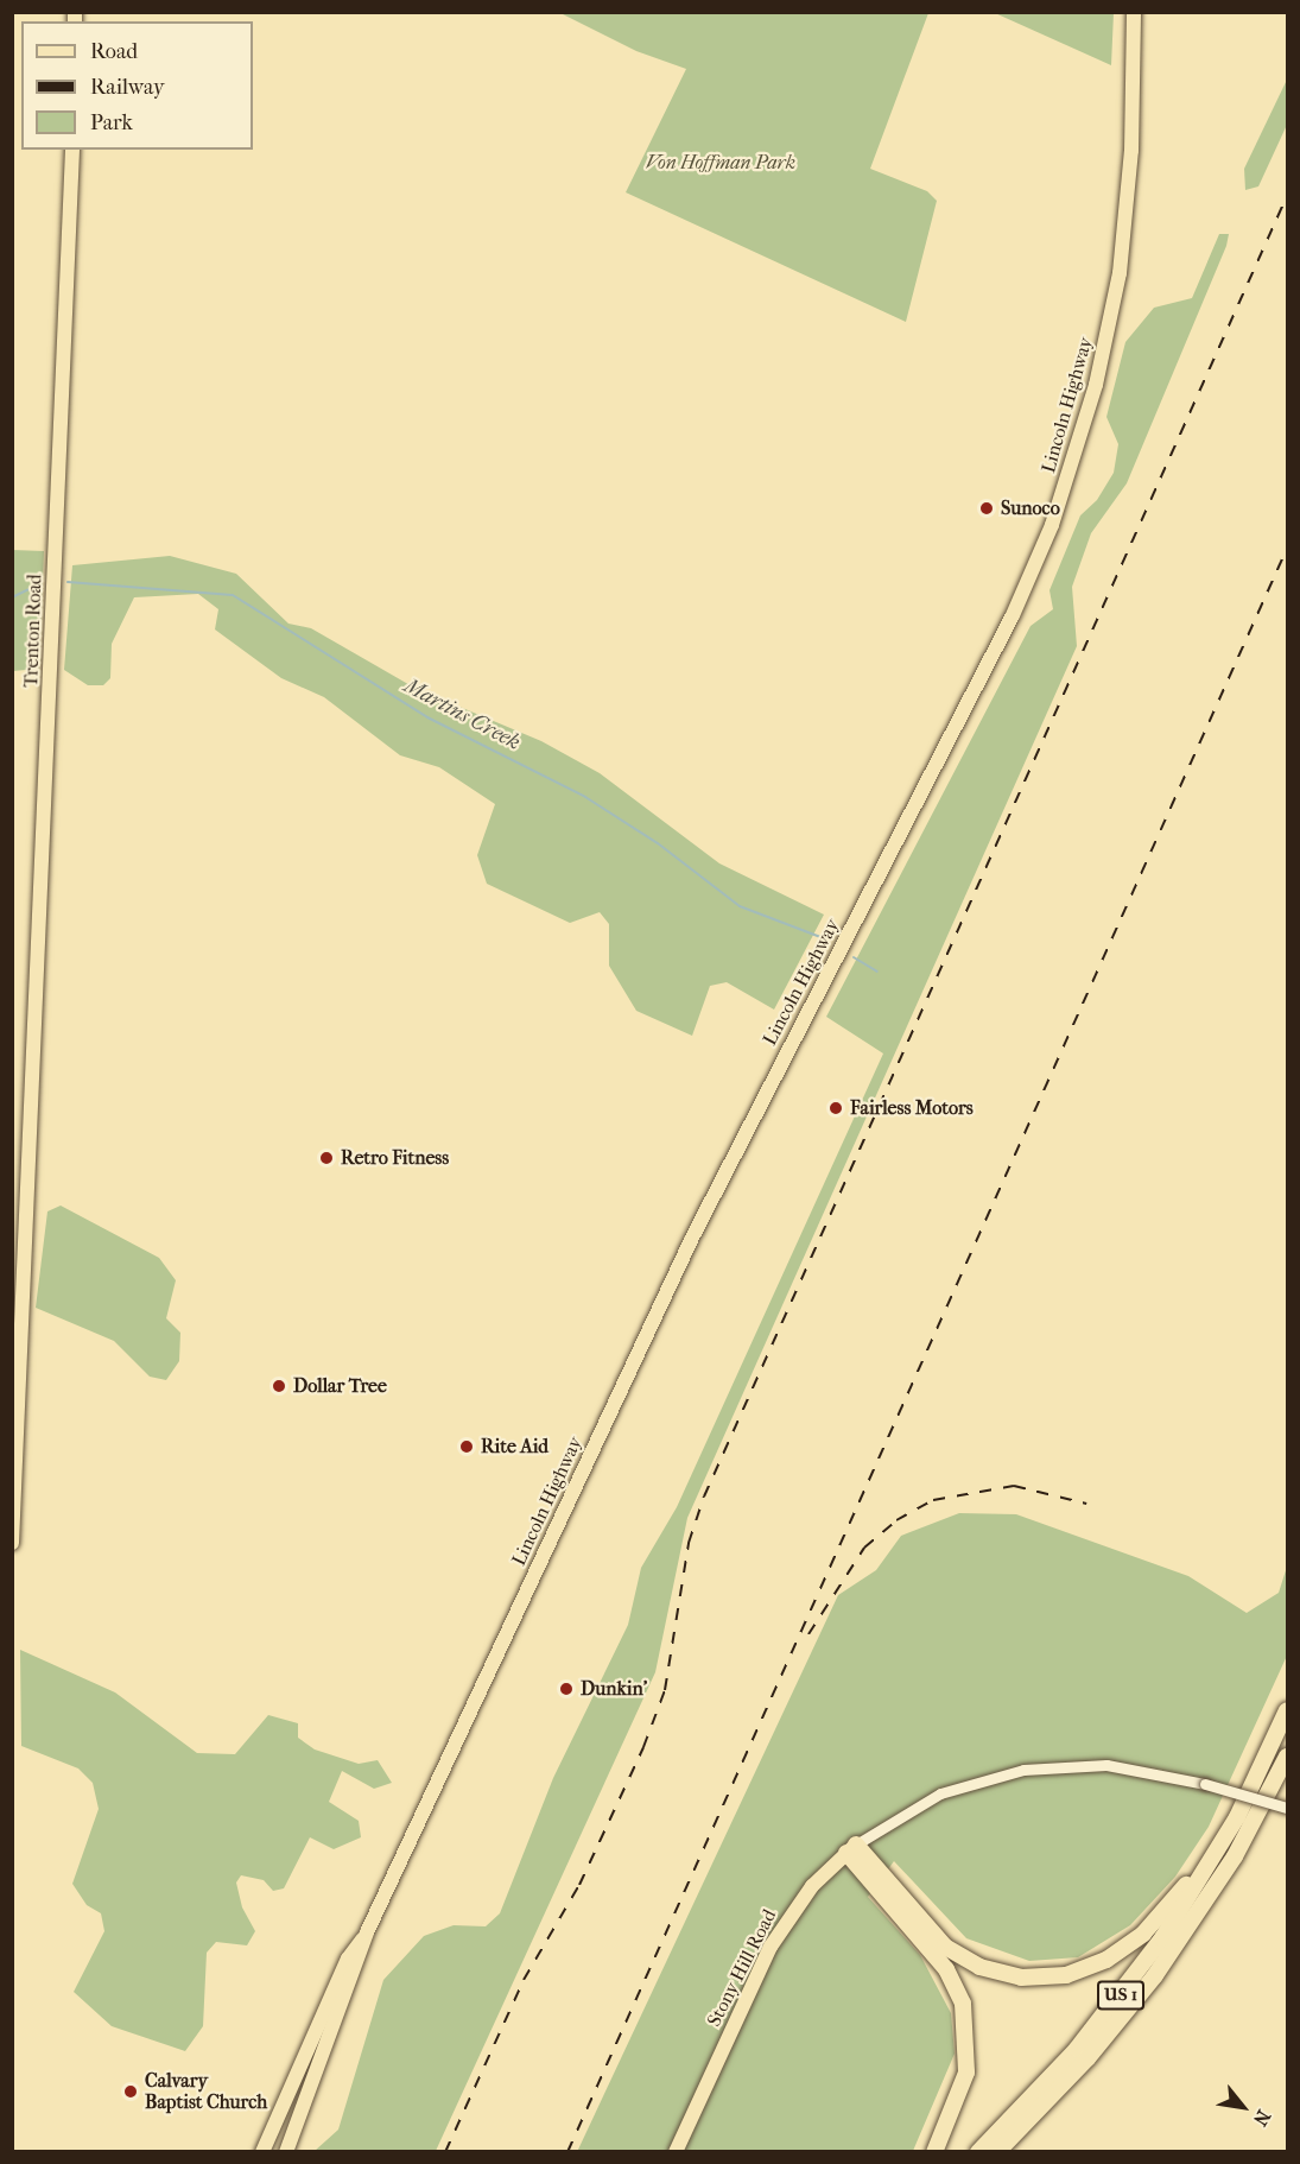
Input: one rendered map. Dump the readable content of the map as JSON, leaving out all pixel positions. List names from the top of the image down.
{
  "streets": {
    "highway": ["US 1"],
    "main road": ["Lincoln Highway", "Trenton Road", "Stony Hill Road"]
  },
  "water": ["Martins Creek"],
  "parks": ["Von Hoffman Park"],
  "places": [
    "Sunoco",
    "Fairless Motors",
    "Retro Fitness",
    "Dollar Tree",
    "Rite Aid",
    "Dunkin'",
    "Calvary Baptist Church"
  ],
  "legend": ["Road", "Railway", "Park"],
  "north": "bottom right"
}
